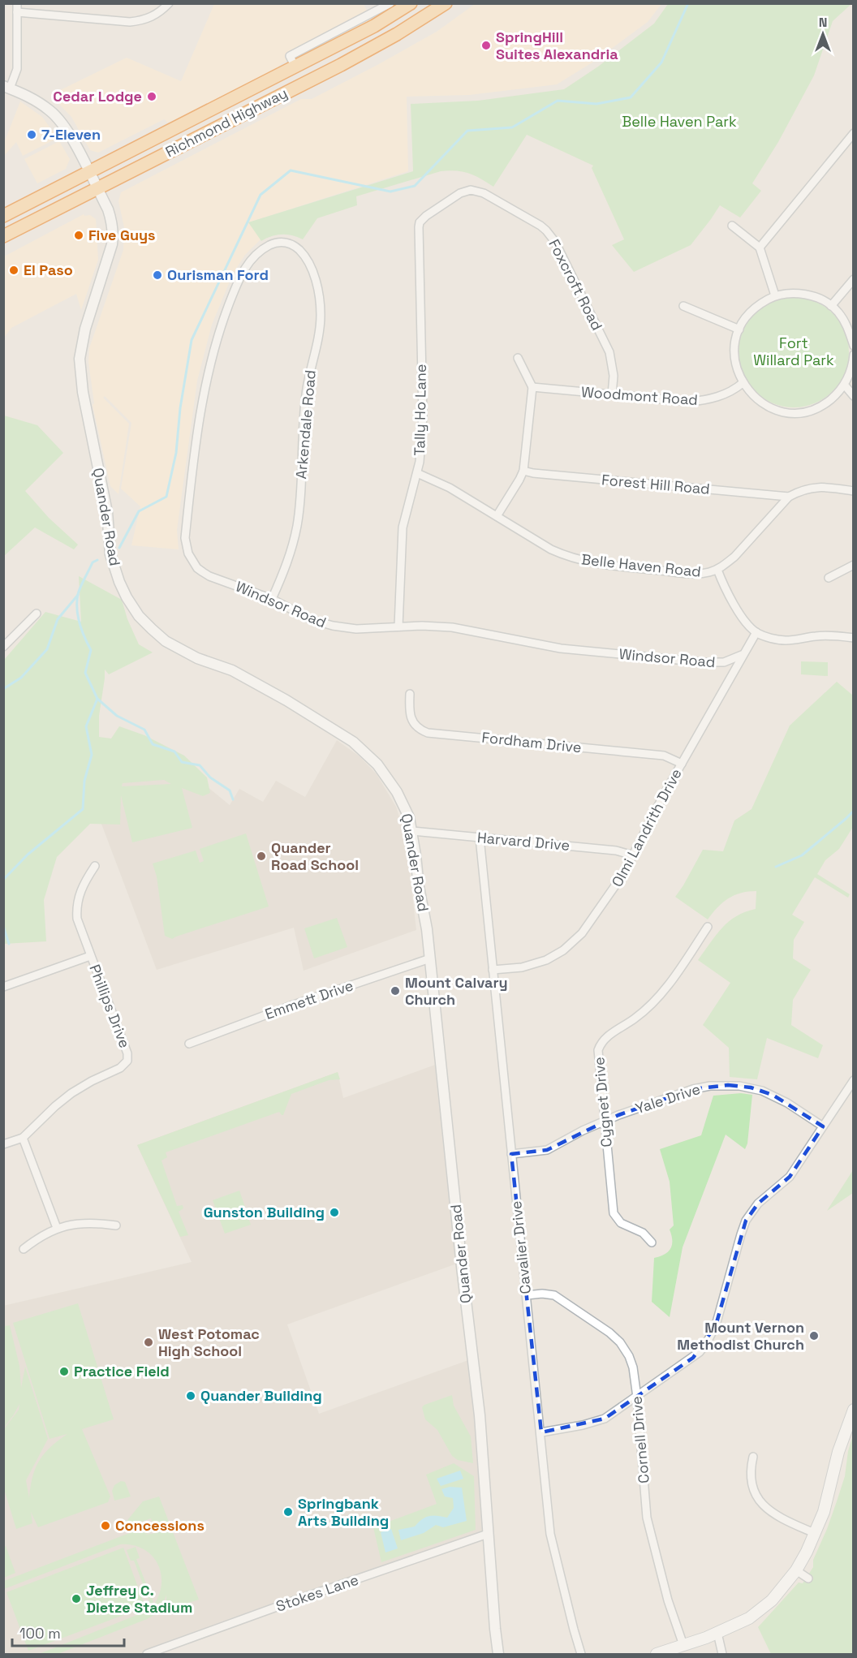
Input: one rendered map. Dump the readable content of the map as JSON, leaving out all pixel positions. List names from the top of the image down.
{
  "streets": {
    "highway": ["Richmond Highway"],
    "street": [
      "Foxcroft Road",
      "Woodmont Road",
      "Tally Ho Lane",
      "Arkendale Road",
      "Forest Hill Road",
      "Quander Road",
      "Belle Haven Road",
      "Windsor Road",
      "Fordham Drive",
      "Olmi Landrith Drive",
      "Harvard Drive",
      "Emmett Drive",
      "Phillips Drive",
      "Yale Drive",
      "Cygnet Drive",
      "Cavalier Drive",
      "Cornell Drive",
      "Stokes Lane"
    ]
  },
  "crossings": [
    ["Richmond Highway", "Quander Road"],
    ["Foxcroft Road", "Woodmont Road"],
    ["Foxcroft Road", "Tally Ho Lane"],
    ["Tally Ho Lane", "Belle Haven Road"],
    ["Tally Ho Lane", "Windsor Road"],
    ["Arkendale Road", "Windsor Road"],
    ["Forest Hill Road", "Belle Haven Road"],
    ["Quander Road", "Harvard Drive"],
    ["Quander Road", "Emmett Drive"],
    ["Quander Road", "Stokes Lane"],
    ["Windsor Road", "Olmi Landrith Drive"],
    ["Fordham Drive", "Olmi Landrith Drive"],
    ["Olmi Landrith Drive", "Harvard Drive"],
    ["Olmi Landrith Drive", "Cavalier Drive"],
    ["Harvard Drive", "Cavalier Drive"],
    ["Yale Drive", "Cygnet Drive"],
    ["Yale Drive", "Cavalier Drive"],
    ["Cavalier Drive", "Cornell Drive"]
  ],
  "parks": ["Belle Haven Park", "Fort Willard Park"],
  "places": [
    "SpringHill Suites Alexandria",
    "Cedar Lodge",
    "7-Eleven",
    "Five Guys",
    "El Paso",
    "Ourisman Ford",
    "Quander Road School",
    "Mount Calvary Church",
    "Gunston Building",
    "Mount Vernon Methodist Church",
    "West Potomac High School",
    "Practice Field",
    "Quander Building",
    "Springbank Arts Building",
    "Concessions",
    "Jeffrey C. Dietze Stadium"
  ],
  "scale_bar": "100 m",
  "north": "top"
}
